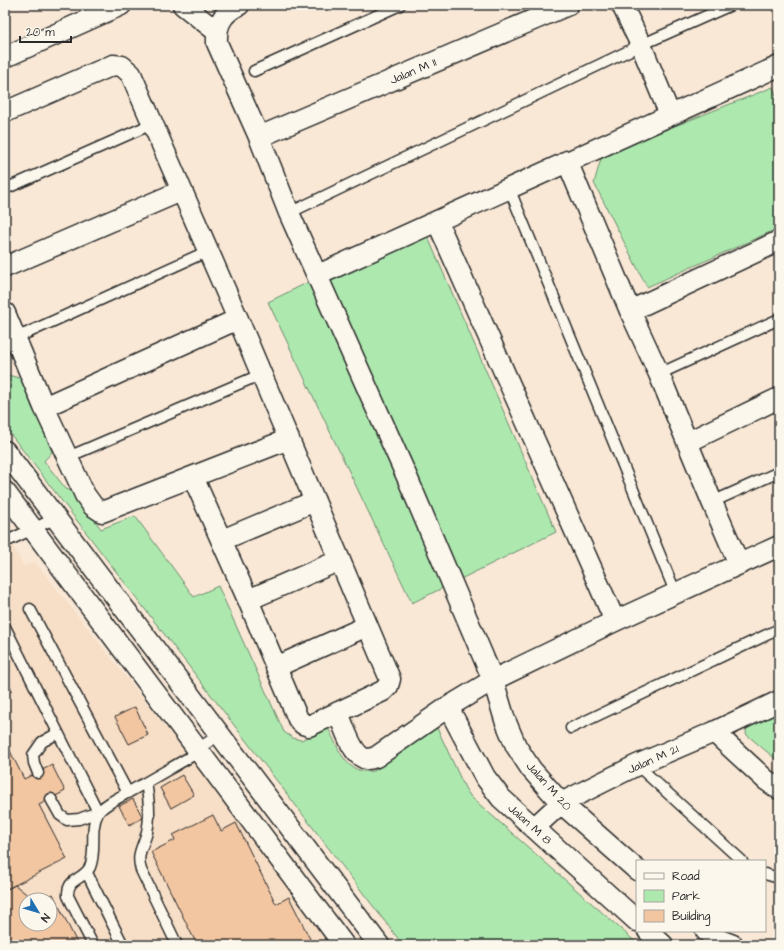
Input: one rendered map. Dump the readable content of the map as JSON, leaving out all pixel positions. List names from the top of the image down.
{
  "streets": {
    "street": [
      "Jalan M 11",
      "Jalan M 21",
      "Jalan M 20",
      "Jalan M 8"
    ]
  },
  "crossings": [
    ["Jalan M 11", "Jalan M 20"],
    ["Jalan M 21", "Jalan M 20"],
    ["Jalan M 21", "Jalan M 8"]
  ],
  "legend": ["Road", "Park", "Building"],
  "scale_bar": "20 m",
  "north": "bottom right"
}
